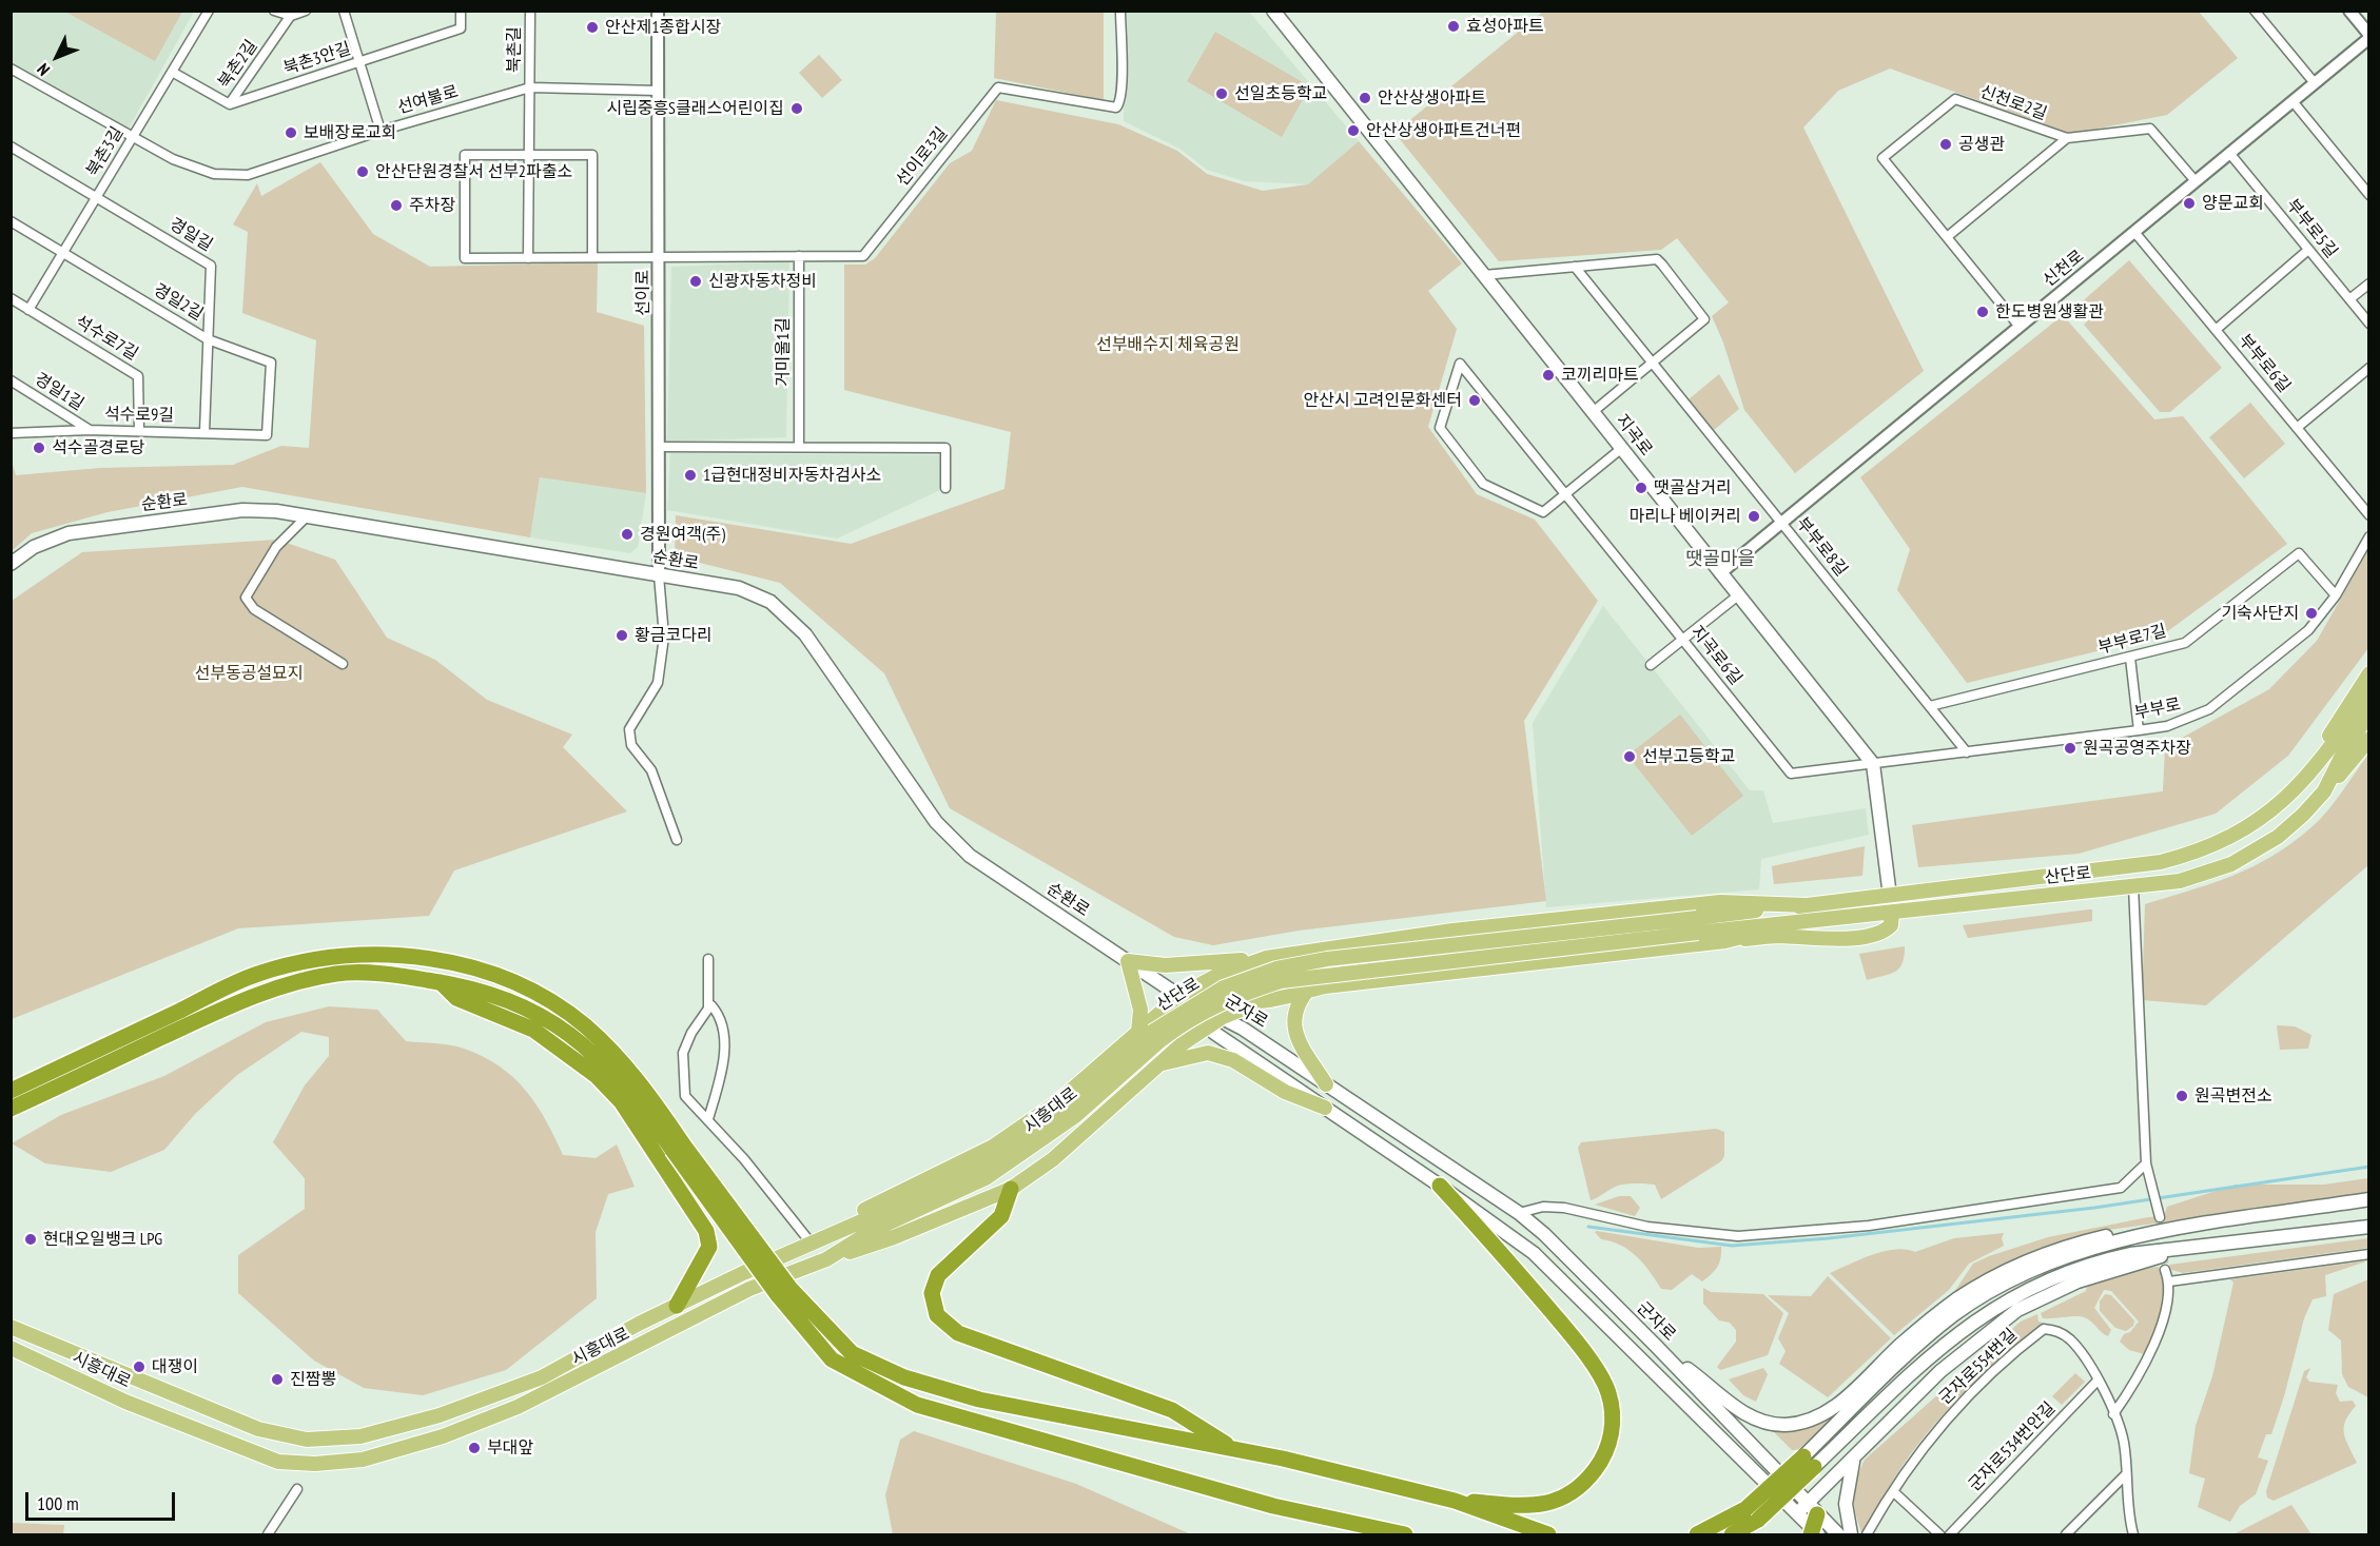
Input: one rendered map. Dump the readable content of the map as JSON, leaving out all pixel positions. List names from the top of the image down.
{
  "streets": {
    "main road": [
      "지곡로",
      "순환로",
      "산단로",
      "군자로",
      "시흥대로"
    ],
    "street": [
      "북촌길",
      "북촌3안길",
      "북촌2길",
      "선여불로",
      "신천로2길",
      "북촌3길",
      "선이로3길",
      "부부로5길",
      "경일길",
      "신천로",
      "선이로",
      "경일2길",
      "석수로7길",
      "거미울1길",
      "부부로6길",
      "경일1길",
      "석수로9길",
      "부부로8길",
      "부부로7길",
      "지곡로6길",
      "부부로",
      "군자로554번길",
      "군자로534번안길"
    ]
  },
  "crossings": [
    ["북촌길", "선여불로"],
    ["북촌길", "선이로3길"],
    ["북촌3안길", "북촌2길"],
    ["선여불로", "북촌3길"],
    ["선여불로", "선이로"],
    ["신천로2길", "신천로"],
    ["북촌3길", "경일길"],
    ["북촌3길", "경일2길"],
    ["북촌3길", "석수로7길"],
    ["선이로3길", "선이로"],
    ["선이로3길", "거미울1길"],
    ["부부로5길", "신천로"],
    ["경일길", "경일2길"],
    ["경일길", "석수로9길"],
    ["신천로", "부부로6길"],
    ["신천로", "지곡로"],
    ["신천로", "부부로8길"],
    ["선이로", "순환로"],
    ["경일2길", "석수로9길"],
    ["석수로7길", "석수로9길"],
    ["경일1길", "석수로9길"],
    ["지곡로", "지곡로6길"],
    ["지곡로", "부부로"],
    ["순환로", "군자로"],
    ["부부로8길", "부부로7길"],
    ["부부로8길", "부부로"],
    ["부부로7길", "부부로"],
    ["지곡로6길", "부부로"],
    ["산단로", "시흥대로"],
    ["군자로554번길", "군자로534번안길"]
  ],
  "districts": ["땟골마을"],
  "parks": ["선부배수지 체육공원", "선부동공설묘지"],
  "places": [
    "효성아파트",
    "안산제1종합시장",
    "선일초등학교",
    "안산상생아파트",
    "시립중흥S클래스어린이집",
    "안산상생아파트건너편",
    "보배장로교회",
    "공생관",
    "안산단원경찰서 선부2파출소",
    "양문교회",
    "주차장",
    "신광자동차정비",
    "한도병원생활관",
    "코끼리마트",
    "안산시 고려인문화센터",
    "석수골경로당",
    "1급현대정비자동차검사소",
    "땟골삼거리",
    "마리나 베이커리",
    "경원여객(주)",
    "기숙사단지",
    "황금코다리",
    "원곡공영주차장",
    "선부고등학교",
    "원곡변전소",
    "현대오일뱅크 LPG",
    "대쟁이",
    "진짬뽕",
    "부대앞"
  ],
  "scale_bar": "100 m",
  "north": "bottom left"
}
